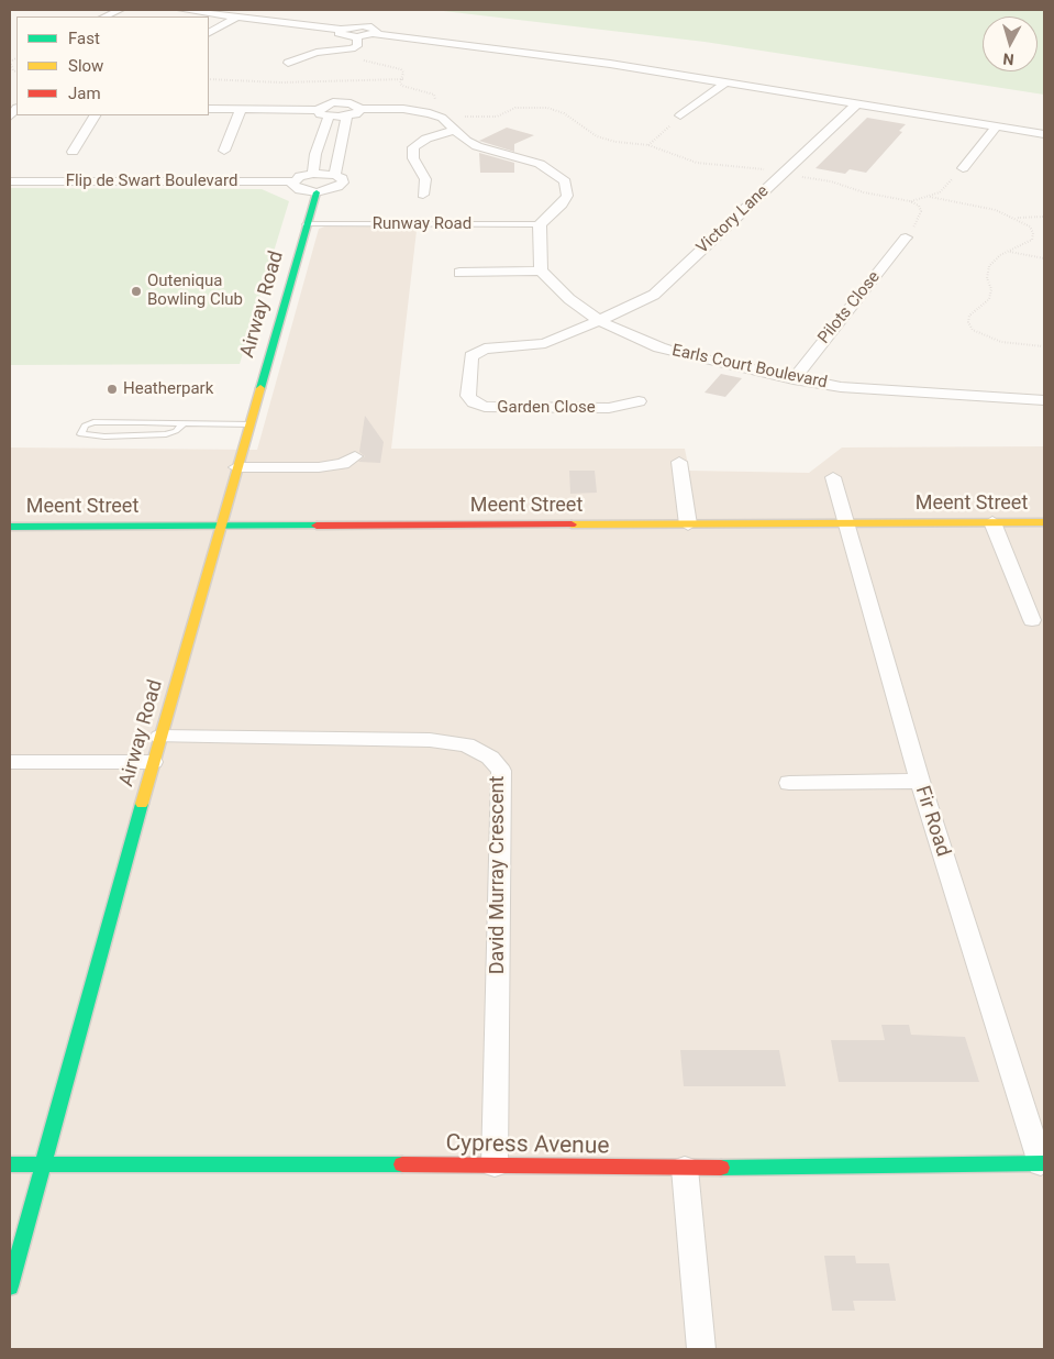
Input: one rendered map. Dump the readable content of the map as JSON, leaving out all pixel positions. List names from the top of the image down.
{
  "streets": {
    "street": [
      "Flip de Swart Boulevard",
      "Victory Lane",
      "Airway Road",
      "Pilots Close",
      "Earls Court Boulevard",
      "Garden Close",
      "Meent Street",
      "Fir Road",
      "David Murray Crescent",
      "Cypress Avenue"
    ],
    "lane": ["Runway Road"]
  },
  "crossings": [
    ["Victory Lane", "Earls Court Boulevard"],
    ["Victory Lane", "Garden Close"],
    ["Runway Road", "Airway Road"],
    ["Airway Road", "Meent Street"],
    ["Airway Road", "David Murray Crescent"],
    ["Airway Road", "Cypress Avenue"],
    ["Pilots Close", "Earls Court Boulevard"],
    ["Earls Court Boulevard", "Garden Close"],
    ["Meent Street", "Fir Road"],
    ["Fir Road", "Cypress Avenue"],
    ["David Murray Crescent", "Cypress Avenue"]
  ],
  "places": ["Outeniqua Bowling Club", "Heatherpark"],
  "legend": ["Fast", "Slow", "Jam"],
  "north": "bottom"
}
